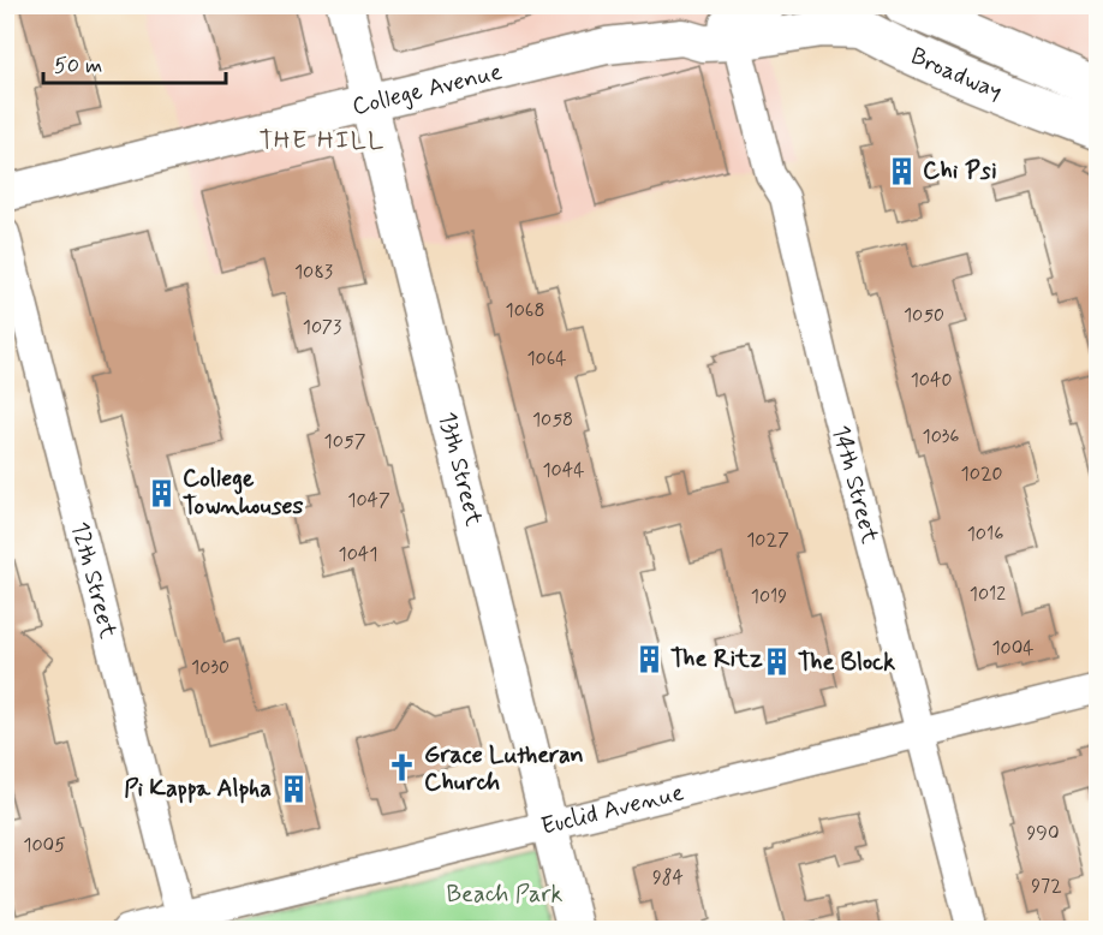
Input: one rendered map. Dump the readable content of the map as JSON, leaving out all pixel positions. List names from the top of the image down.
{
  "streets": {
    "main road": ["Broadway"],
    "street": [
      "College Avenue",
      "13th Street",
      "14th Street",
      "12th Street",
      "Euclid Avenue"
    ]
  },
  "crossings": [
    ["Broadway", "College Avenue"],
    ["College Avenue", "13th Street"],
    ["College Avenue", "14th Street"],
    ["13th Street", "Euclid Avenue"],
    ["14th Street", "Euclid Avenue"],
    ["12th Street", "Euclid Avenue"]
  ],
  "districts": ["THE HILL"],
  "parks": ["Beach Park"],
  "places": {
    "building": [
      "Chi Psi",
      "College Townhouses",
      "The Ritz",
      "The Block",
      "Pi Kappa Alpha"
    ],
    "church": ["Grace Lutheran Church"]
  },
  "house_numbers": [
    "1083",
    "1068",
    "1050",
    "1073",
    "1064",
    "1040",
    "1058",
    "1036",
    "1057",
    "1044",
    "1020",
    "1047",
    "1016",
    "1027",
    "1041",
    "1012",
    "1019",
    "1004",
    "1030",
    "990",
    "1005",
    "984",
    "972"
  ],
  "scale_bar": "50 m"
}
